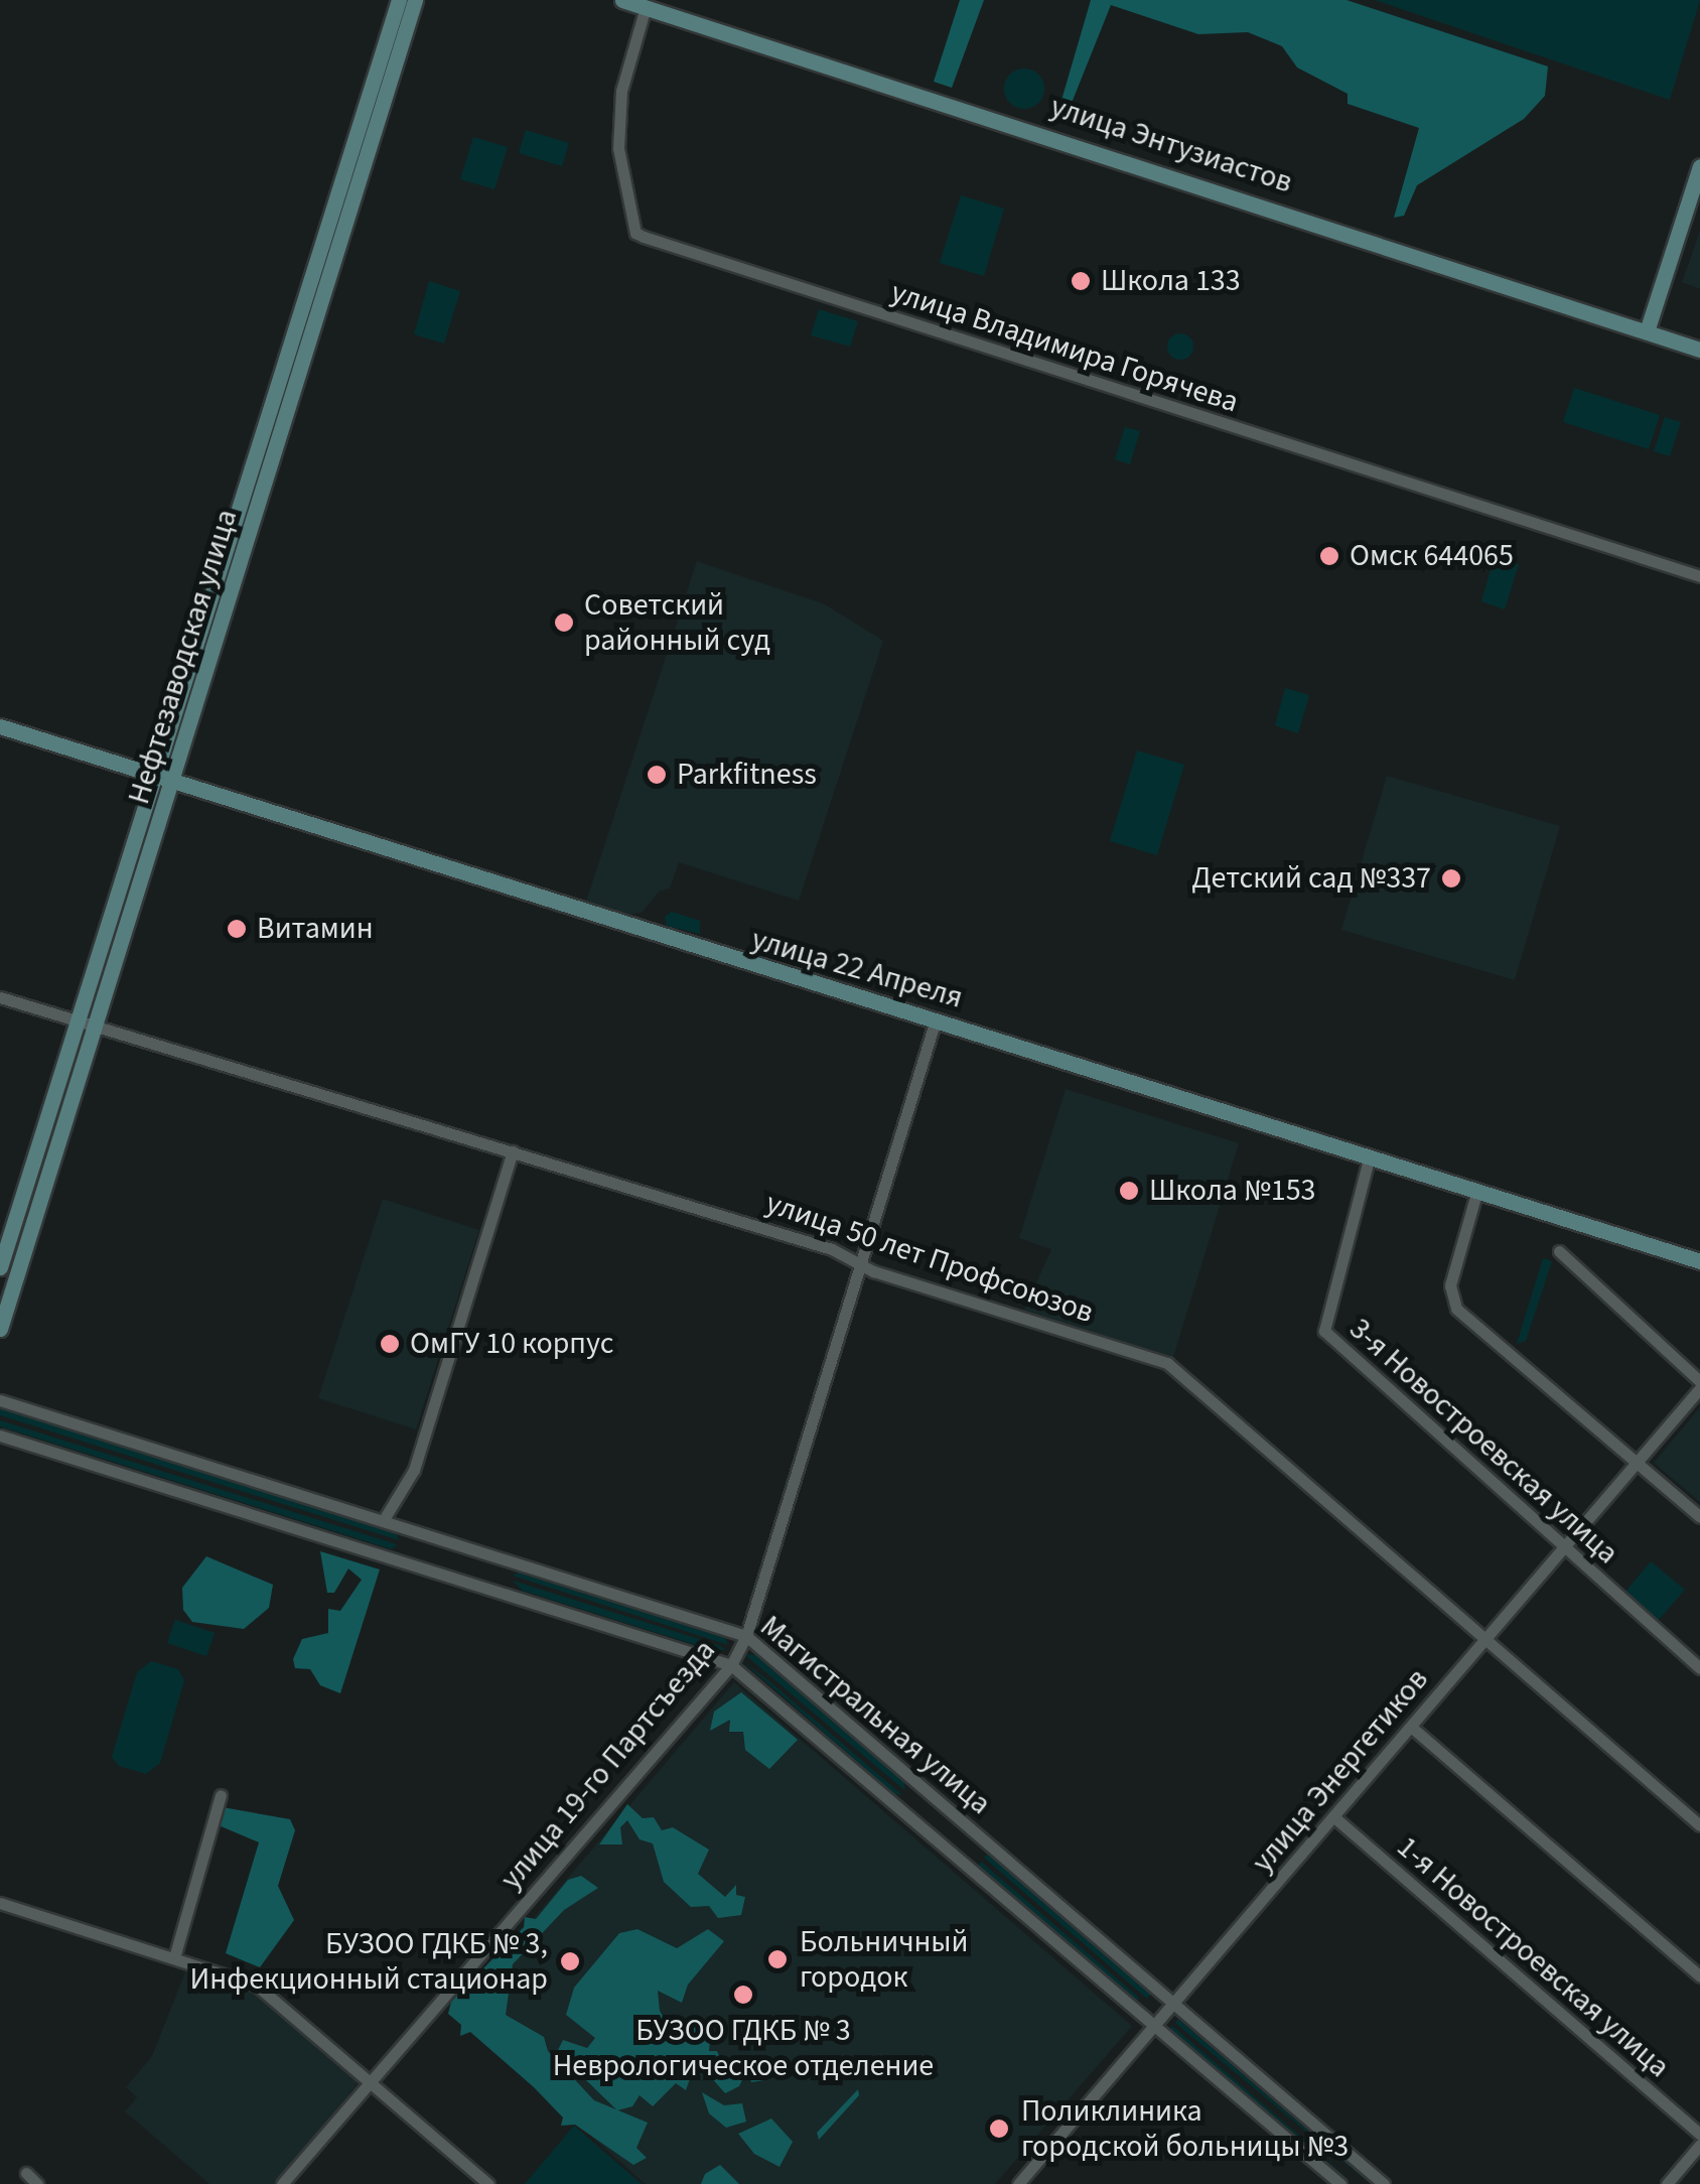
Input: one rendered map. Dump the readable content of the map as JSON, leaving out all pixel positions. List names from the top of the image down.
{
  "streets": {
    "main road": ["улица Энтузиастов", "Нефтезаводская улица", "улица 22 Апреля"],
    "street": [
      "улица Владимира Горячева",
      "улица 50 лет Профсоюзов",
      "3-я Новостроевская улица",
      "Магистральная улица",
      "улица 19-го Партсъезда",
      "улица Энергетиков",
      "1-я Новостроевская улица"
    ]
  },
  "crossings": [
    ["улица Энтузиастов", "улица Владимира Горячева"],
    ["Нефтезаводская улица", "улица 22 Апреля"],
    ["Нефтезаводская улица", "улица 50 лет Профсоюзов"],
    ["улица 22 Апреля", "3-я Новостроевская улица"],
    ["улица 22 Апреля", "улица 19-го Партсъезда"],
    ["улица 50 лет Профсоюзов", "улица 19-го Партсъезда"],
    ["улица 50 лет Профсоюзов", "улица Энергетиков"],
    ["3-я Новостроевская улица", "улица Энергетиков"],
    ["Магистральная улица", "улица 19-го Партсъезда"],
    ["Магистральная улица", "улица Энергетиков"],
    ["улица Энергетиков", "1-я Новостроевская улица"]
  ],
  "places": [
    "Школа 133",
    "Омск 644065",
    "Советский районный суд",
    "Parkfitness",
    "Детский сад №337",
    "Витамин",
    "Школа №153",
    "ОмГУ 10 корпус",
    "Больничный городок",
    "БУЗОО ГДКБ № 3, Инфекционный стационар",
    "БУЗОО ГДКБ № 3 Неврологическое отделение",
    "Поликлиника городской больницы №3"
  ]
}
